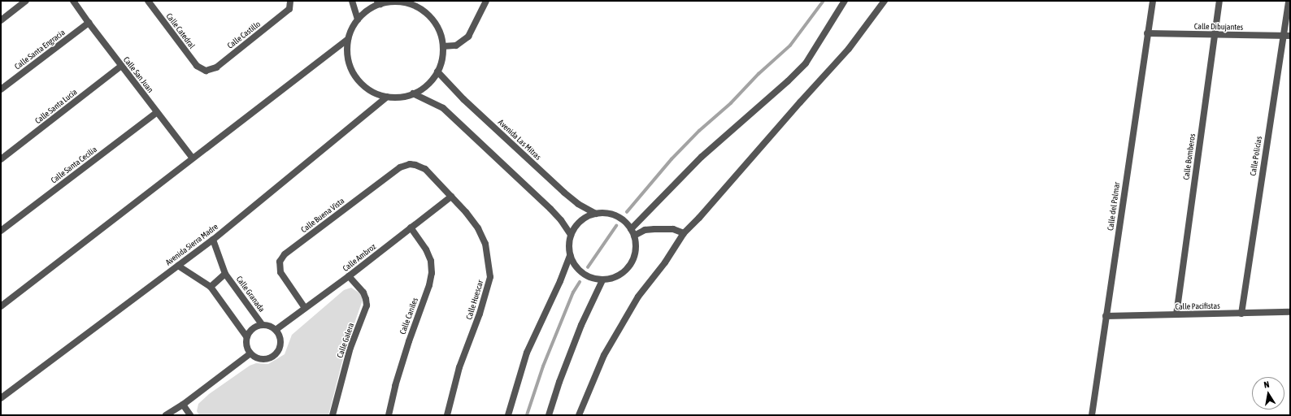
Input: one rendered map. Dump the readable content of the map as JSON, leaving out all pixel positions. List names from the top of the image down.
{
  "streets": {
    "street": [
      "Calle Dibujantes",
      "Calle Catedral",
      "Calle Castillo",
      "Calle Santa Engracia",
      "Calle San Juan",
      "Calle Santa Lucía",
      "Avenida Las Mitras",
      "Calle Policías",
      "Calle Bomberos",
      "Calle Santa Cecilia",
      "Calle del Palmar",
      "Calle Buena Vista",
      "Avenida Sierra Madre",
      "Calle Ambroz",
      "Calle Granada",
      "Calle Huescar",
      "Calle Pacifistas",
      "Calle Caniles",
      "Calle Galera"
    ]
  },
  "crossings": [
    ["Calle Dibujantes", "Calle Policías"],
    ["Calle Dibujantes", "Calle Bomberos"],
    ["Calle Dibujantes", "Calle del Palmar"],
    ["Calle Catedral", "Calle Castillo"],
    ["Calle Santa Engracia", "Calle San Juan"],
    ["Calle San Juan", "Calle Santa Lucía"],
    ["Calle San Juan", "Calle Santa Cecilia"],
    ["Avenida Las Mitras", "Avenida Sierra Madre"],
    ["Calle Policías", "Calle Pacifistas"],
    ["Calle Bomberos", "Calle Pacifistas"],
    ["Calle del Palmar", "Calle Pacifistas"],
    ["Calle Buena Vista", "Calle Ambroz"],
    ["Calle Buena Vista", "Calle Huescar"],
    ["Avenida Sierra Madre", "Calle Granada"],
    ["Calle Ambroz", "Calle Granada"],
    ["Calle Ambroz", "Calle Huescar"],
    ["Calle Ambroz", "Calle Caniles"],
    ["Calle Ambroz", "Calle Galera"]
  ],
  "north": "top"
}
